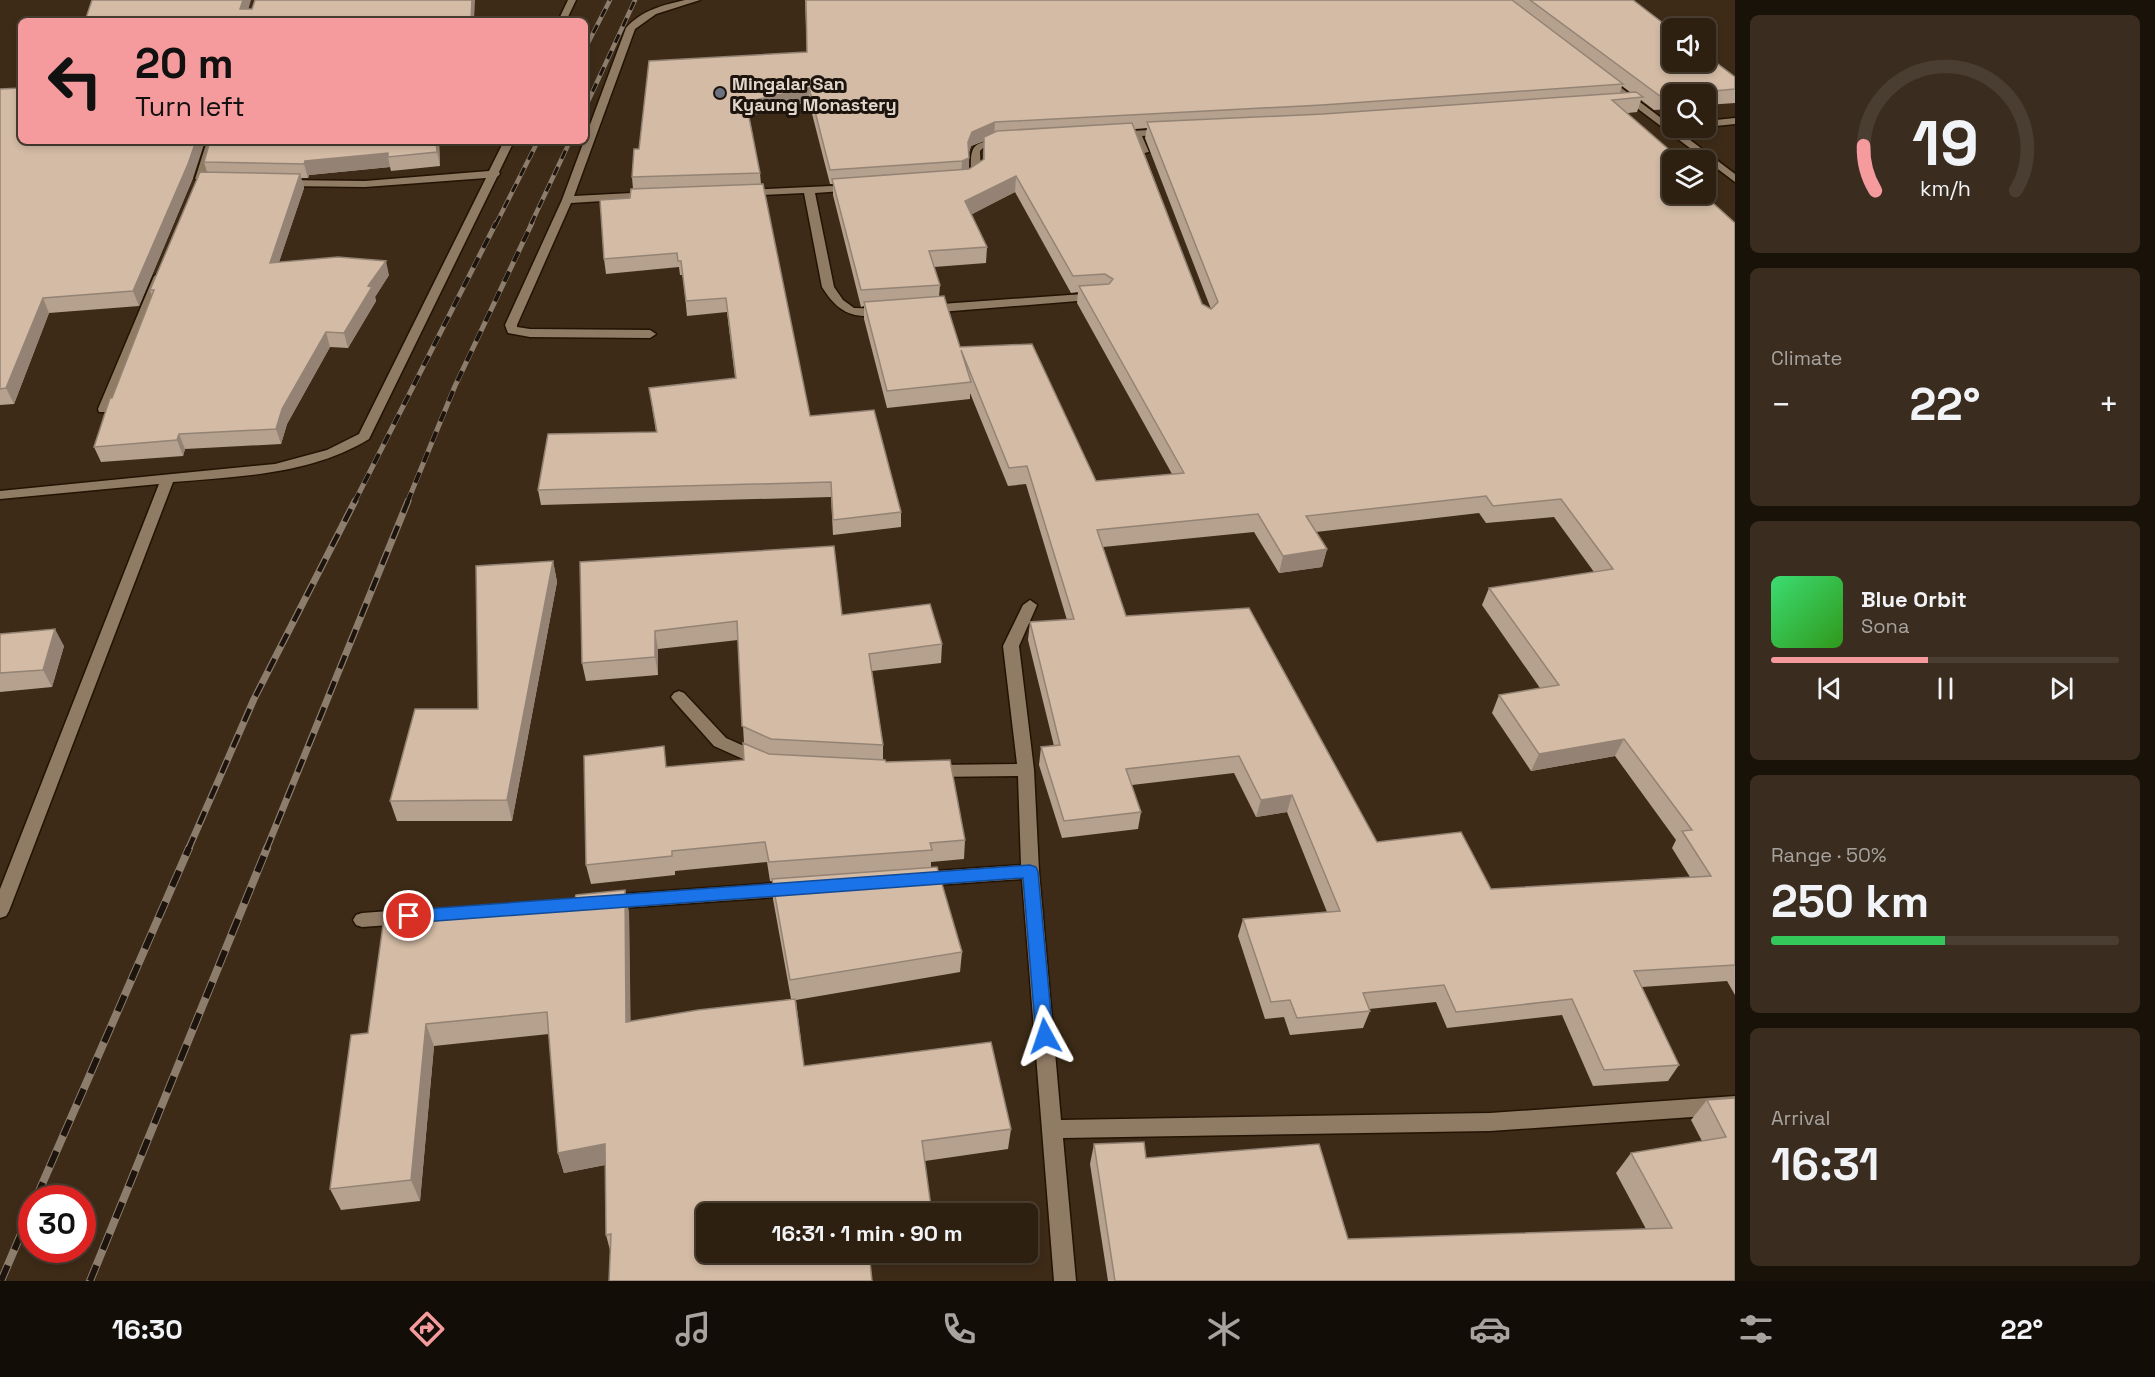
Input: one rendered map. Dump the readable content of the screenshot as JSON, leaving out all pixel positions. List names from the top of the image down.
{
  "places": ["Mingalar San Kyaung Monastery"],
  "page": {
    "turn": ["20 m", "Turn left"],
    "tile": [
      "Climate",
      ["Range · 50%", "250 km"],
      ["Arrival", "16:31"]
    ],
    "heat": ["−", "22°", "+"],
    "song": ["Blue Orbit", "Sona"],
    "limit": "30",
    "trip": "16:31 · 1 min · 90 m",
    "tabs": ["16:30", "22°"],
    "gauge": ["19", "km/h"]
  }
}
